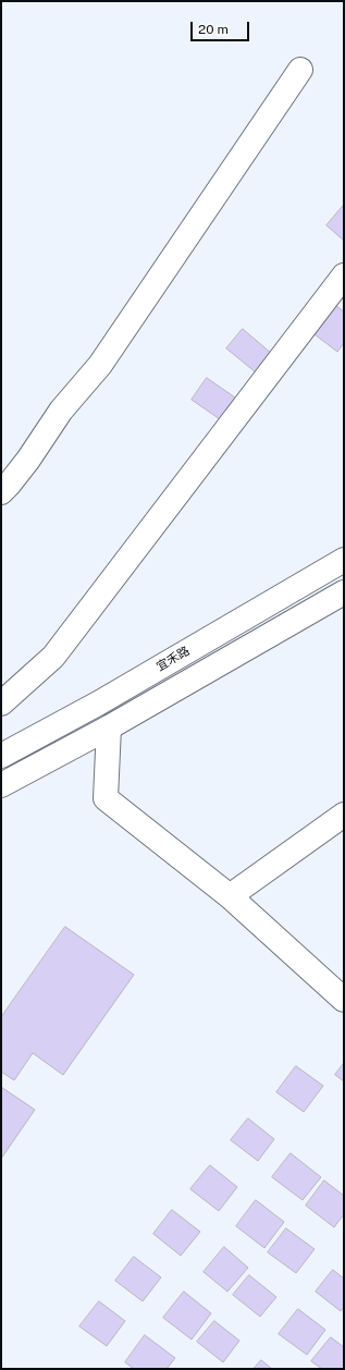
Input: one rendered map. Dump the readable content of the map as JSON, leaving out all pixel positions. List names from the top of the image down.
{
  "streets": {
    "street": ["宜禾路"]
  },
  "scale_bar": "20 m"
}
